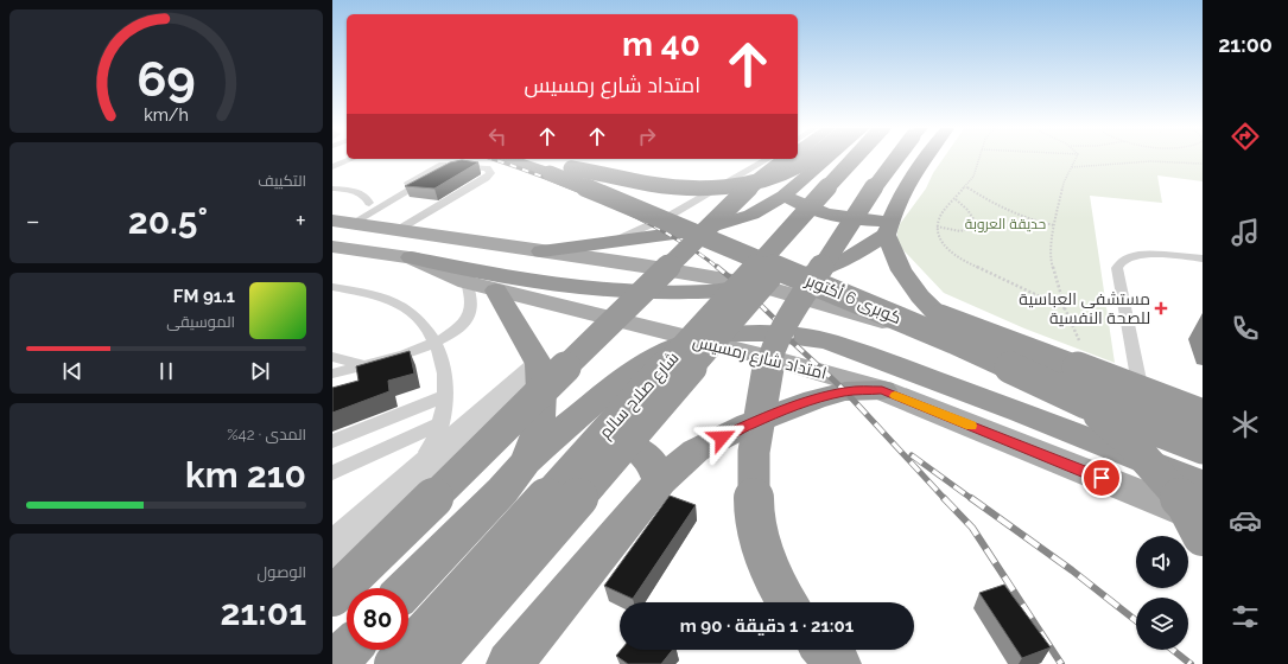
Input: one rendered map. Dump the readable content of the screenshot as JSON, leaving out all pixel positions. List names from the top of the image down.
{
  "streets": {
    "highway": ["كوبرى 6 أكتوبر", "شارع صلاح سالم"],
    "main road": ["امتداد شارع رمسيس"]
  },
  "parks": ["حديقة العروبة"],
  "places": {
    "health": ["مستشفى العباسية للصحة النفسية"]
  },
  "page": {
    "tabs": "21:00",
    "turn": ["40 m", "امتداد شارع رمسيس"],
    "tile": [
      "التكييف",
      ["المدى · 42%", "210 km"],
      ["الوصول", "21:01"]
    ],
    "heat": ["−", "20.5°", "+"],
    "song": ["91.1 FM", "الموسيقى"],
    "limit": "80",
    "trip": "21:01 · 1 دقيقة · 90 m",
    "gauge": ["69", "km/h"]
  }
}
